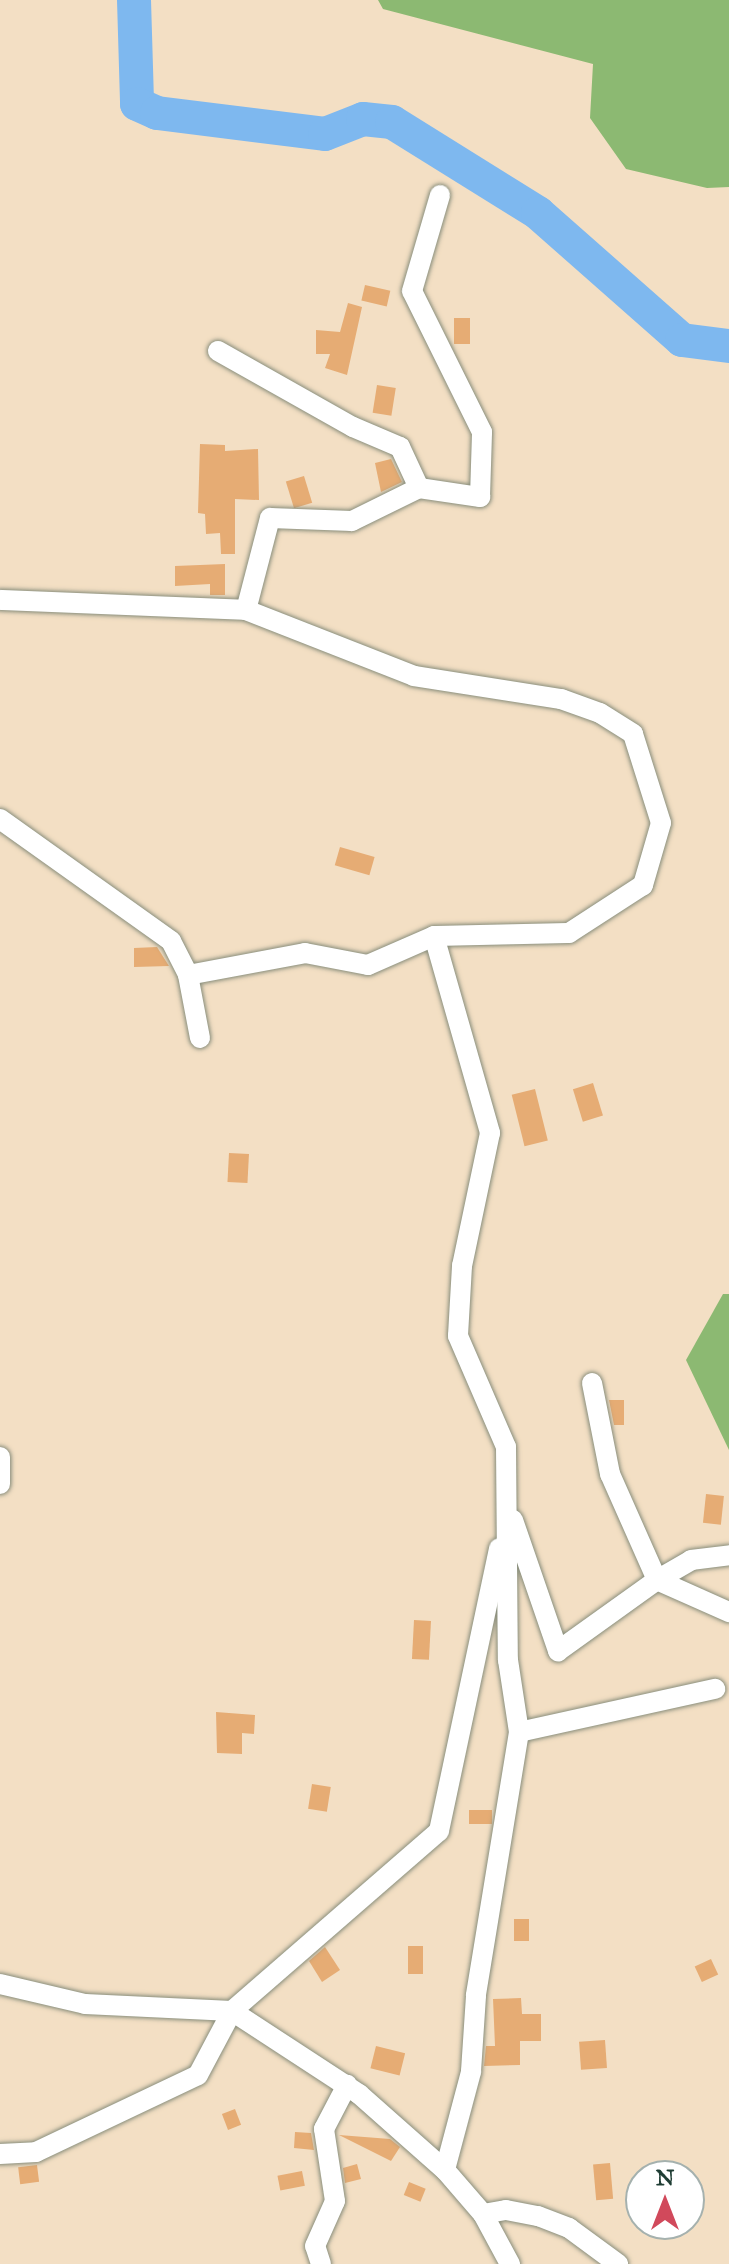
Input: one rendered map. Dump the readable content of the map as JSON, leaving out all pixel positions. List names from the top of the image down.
{
  "north": "top"
}
